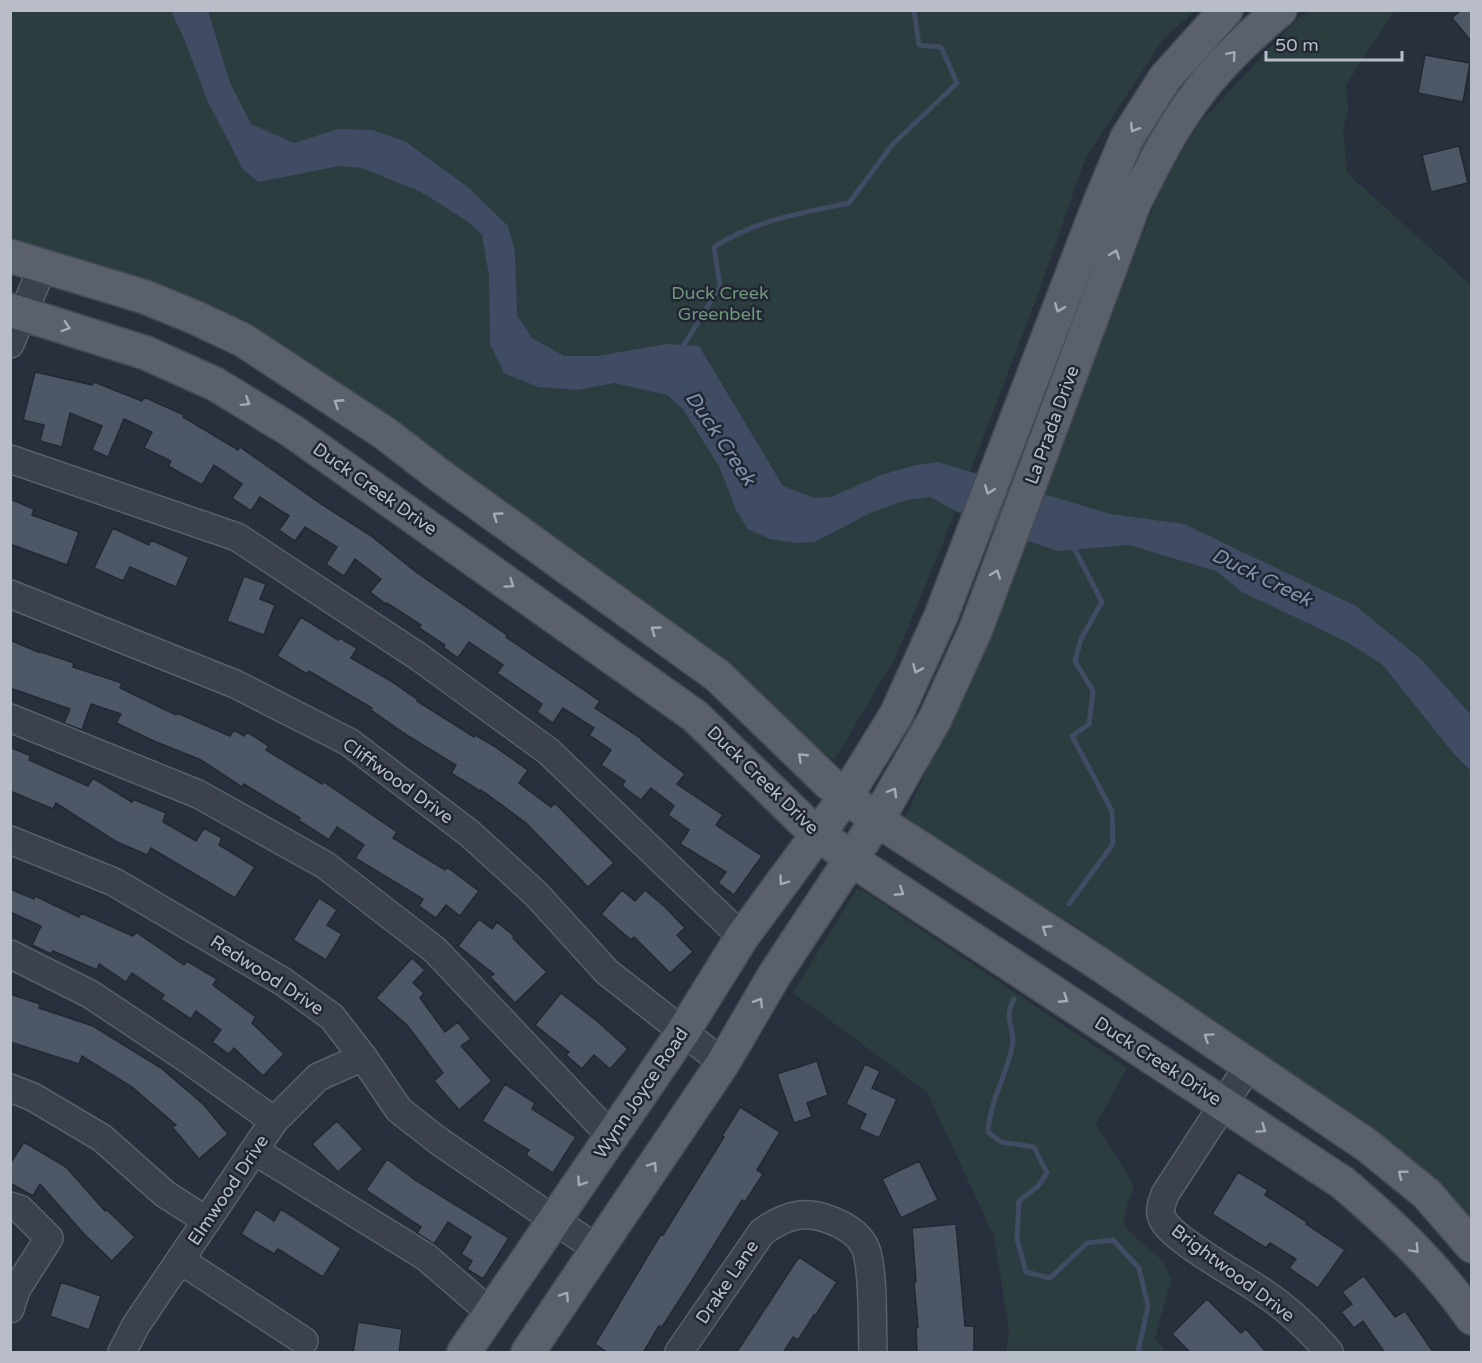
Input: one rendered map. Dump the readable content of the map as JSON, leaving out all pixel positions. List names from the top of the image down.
{
  "streets": {
    "main road": ["La Prada Drive", "Duck Creek Drive", "Wynn Joyce Road"],
    "street": [
      "Cliffwood Drive",
      "Redwood Drive",
      "Elmwood Drive",
      "Brightwood Drive",
      "Drake Lane"
    ]
  },
  "crossings": [
    ["La Prada Drive", "Duck Creek Drive"],
    ["La Prada Drive", "Wynn Joyce Road"],
    ["Duck Creek Drive", "Wynn Joyce Road"],
    ["Duck Creek Drive", "Brightwood Drive"],
    ["Cliffwood Drive", "Wynn Joyce Road"],
    ["Redwood Drive", "Wynn Joyce Road"],
    ["Redwood Drive", "Elmwood Drive"]
  ],
  "water": ["Duck Creek"],
  "parks": ["Duck Creek Greenbelt"],
  "scale_bar": "50 m"
}
